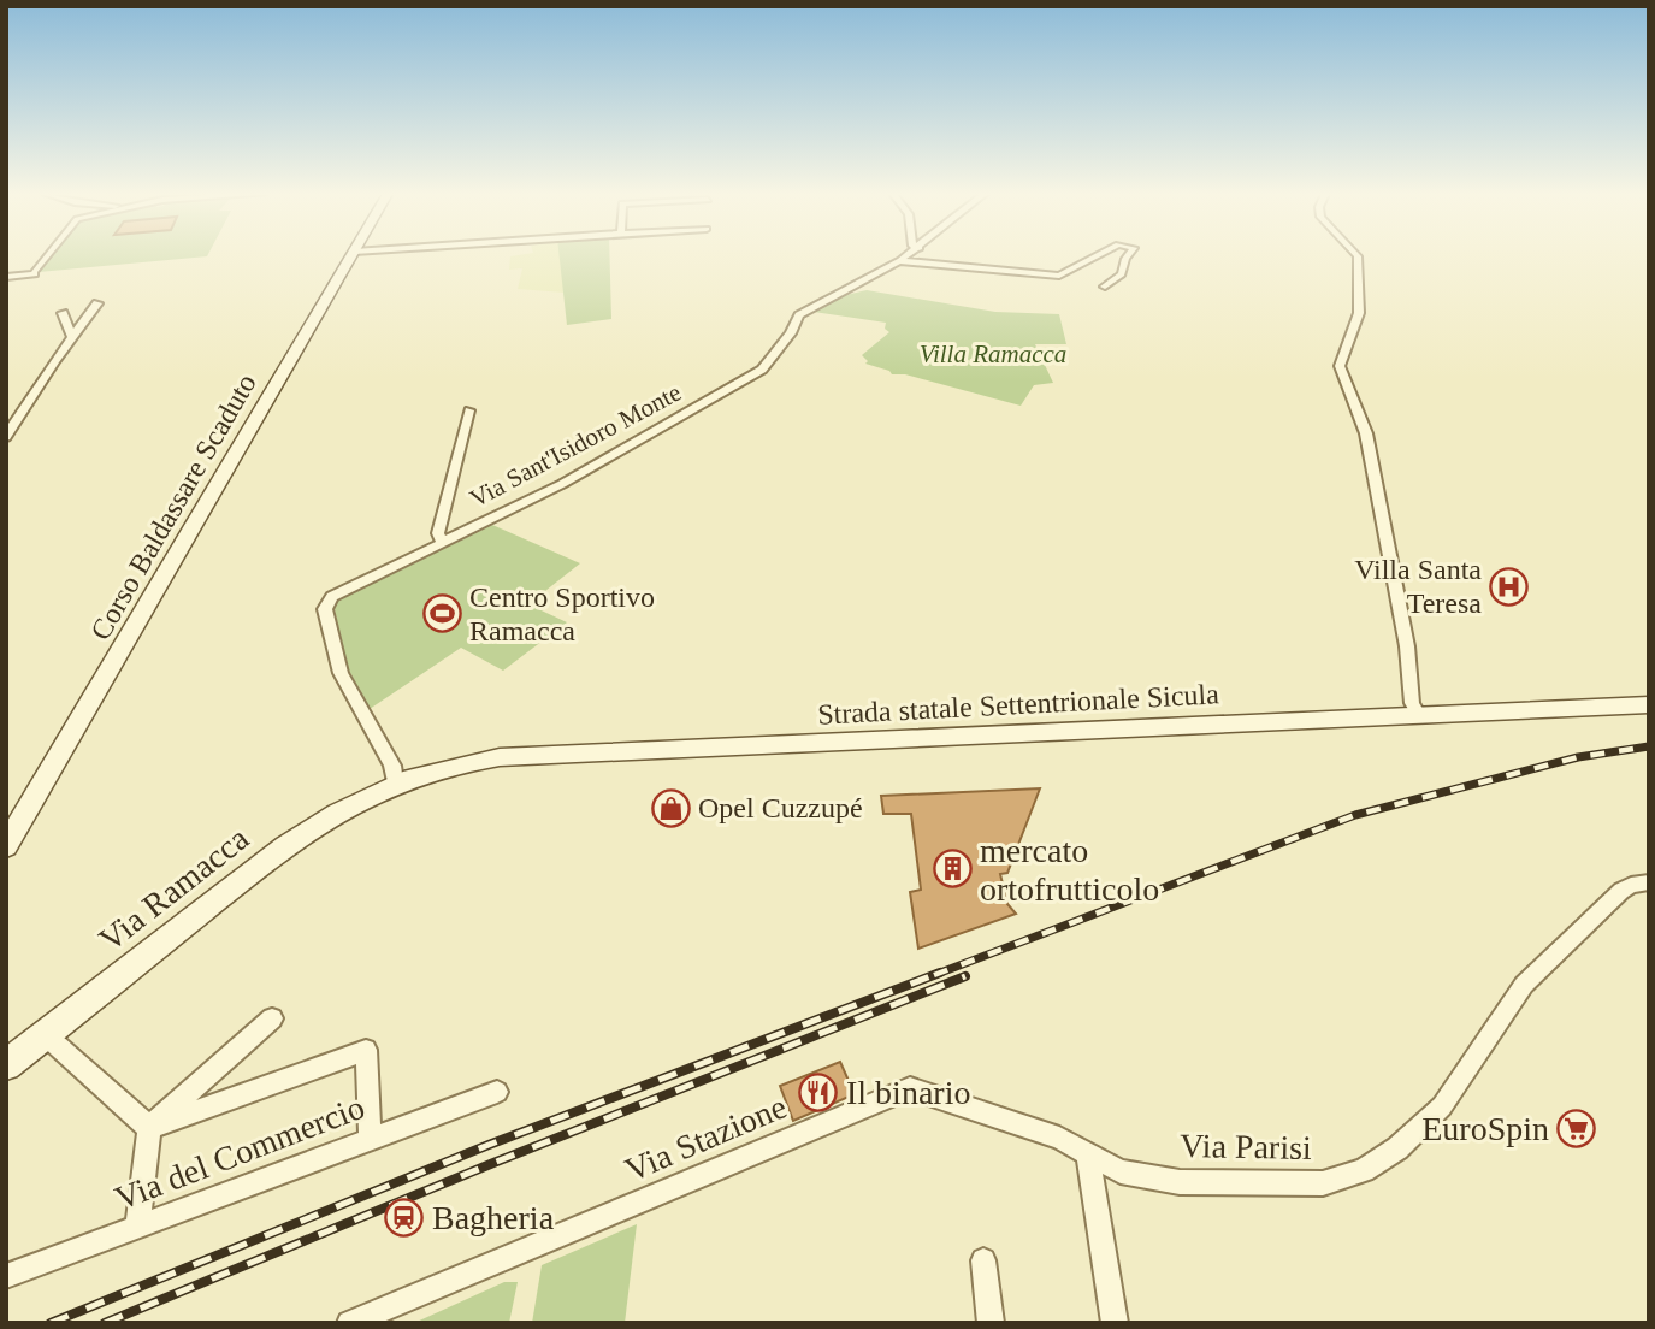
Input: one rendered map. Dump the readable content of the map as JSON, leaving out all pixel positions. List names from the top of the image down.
{
  "streets": {
    "street": [
      "Via Sant'Isidoro Monte",
      "Corso Baldassare Scaduto",
      "Strada statale Settentrionale Sicula",
      "Via Ramacca",
      "Via Stazione",
      "Via Parisi",
      "Via del Commercio"
    ]
  },
  "crossings": [
    ["Via Sant'Isidoro Monte", "Strada statale Settentrionale Sicula"],
    ["Via Sant'Isidoro Monte", "Via Ramacca"],
    ["Strada statale Settentrionale Sicula", "Via Ramacca"],
    ["Via Stazione", "Via Parisi"]
  ],
  "parks": ["Villa Ramacca"],
  "places": {
    "hospital": ["Villa Santa Teresa"],
    "sports": ["Centro Sportivo Ramacca"],
    "shop": ["Opel Cuzzupé"],
    "building": ["mercato ortofrutticolo"],
    "restaurant": ["Il binario"],
    "supermarket": ["EuroSpin"],
    "station": ["Bagheria"]
  }
}
